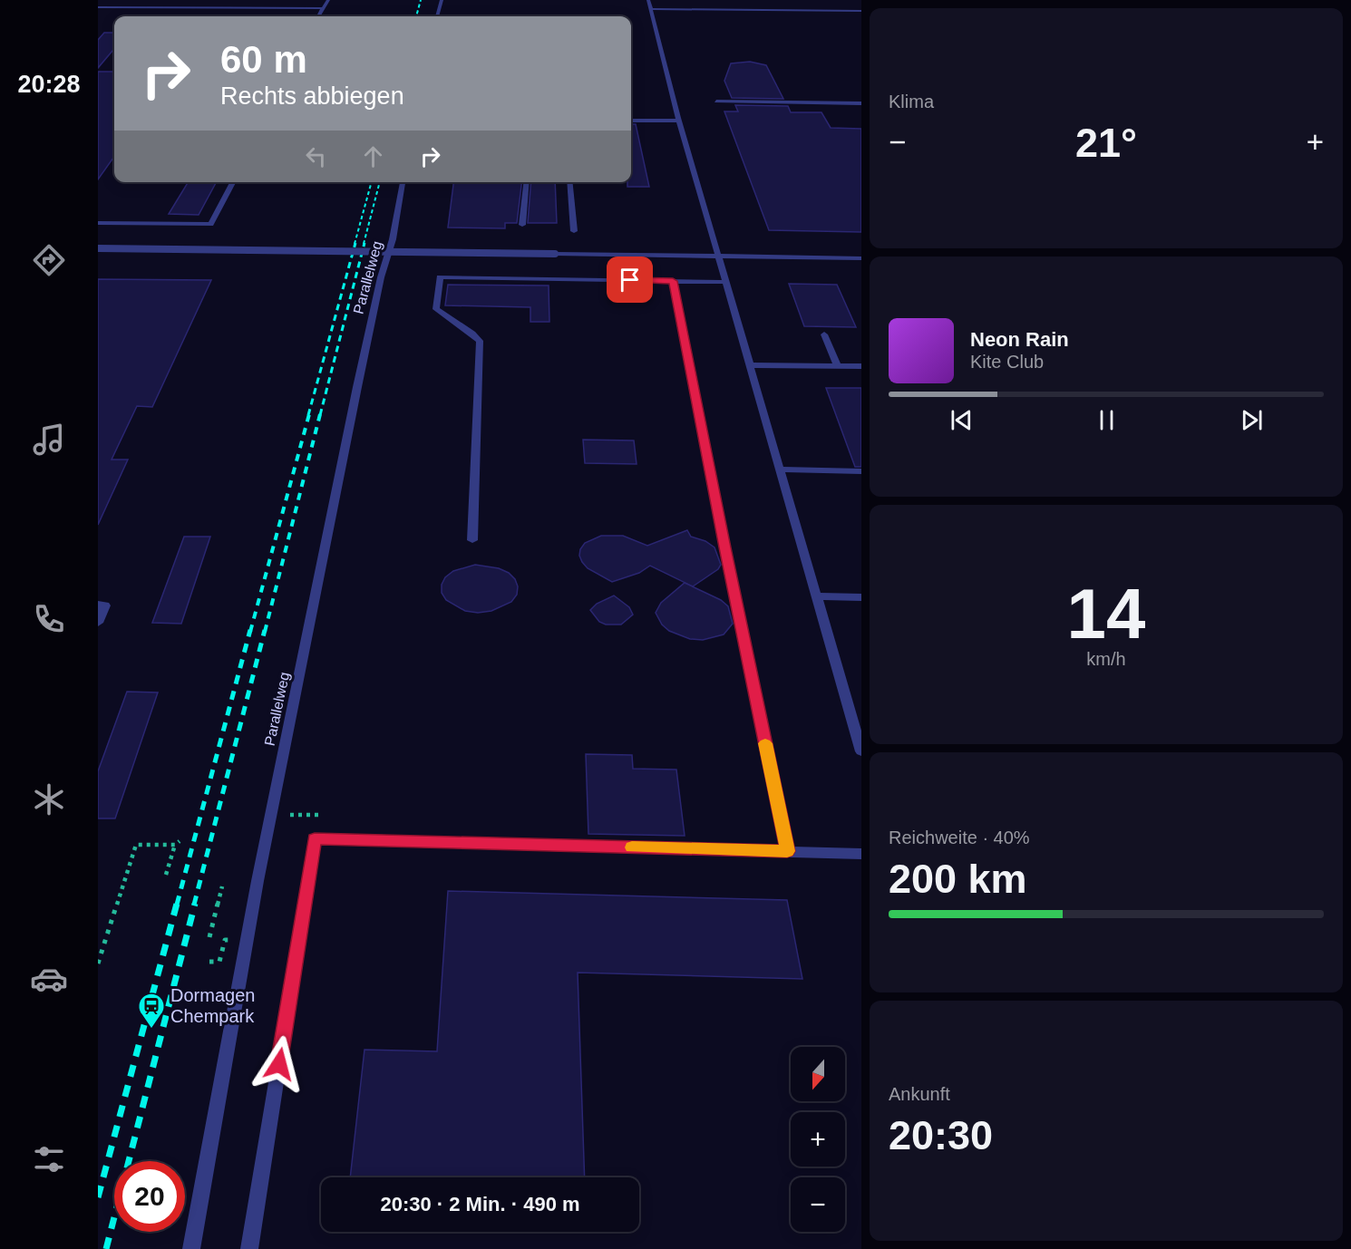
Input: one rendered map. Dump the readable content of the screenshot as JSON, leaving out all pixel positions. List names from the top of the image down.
{
  "streets": {
    "street": ["Parallelweg"]
  },
  "places": {
    "station": ["Dormagen Chempark"]
  },
  "north": "bottom",
  "page": {
    "tabs": "20:28",
    "tile": [
      "Klima",
      ["14", "km/h"],
      ["Reichweite · 40%", "200 km"],
      ["Ankunft", "20:30"]
    ],
    "turn": ["60 m", "Rechts abbiegen"],
    "heat": ["−", "21°", "+"],
    "song": ["Neon Rain", "Kite Club"],
    "map_buttons": ["+", "−"],
    "limit": "20",
    "trip": "20:30 · 2 Min. · 490 m"
  }
}
